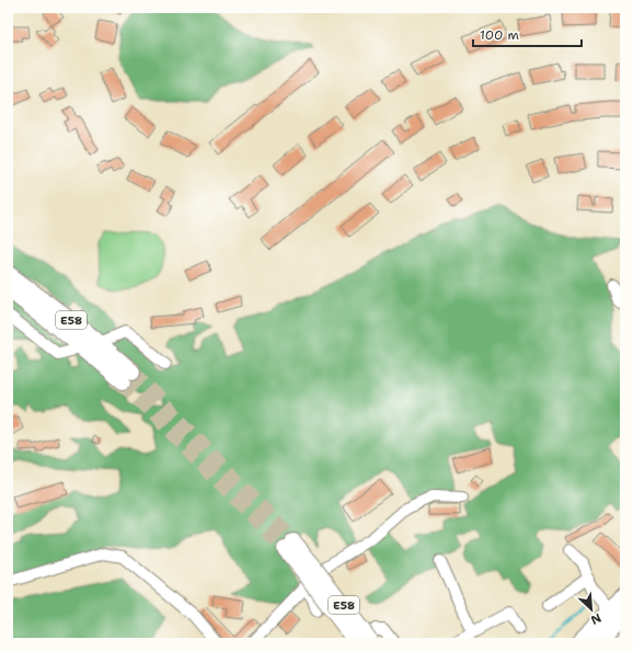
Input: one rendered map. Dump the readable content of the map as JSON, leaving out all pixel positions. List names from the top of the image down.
{
  "streets": {
    "highway": ["E58"]
  },
  "scale_bar": "100 m",
  "north": "bottom right"
}
